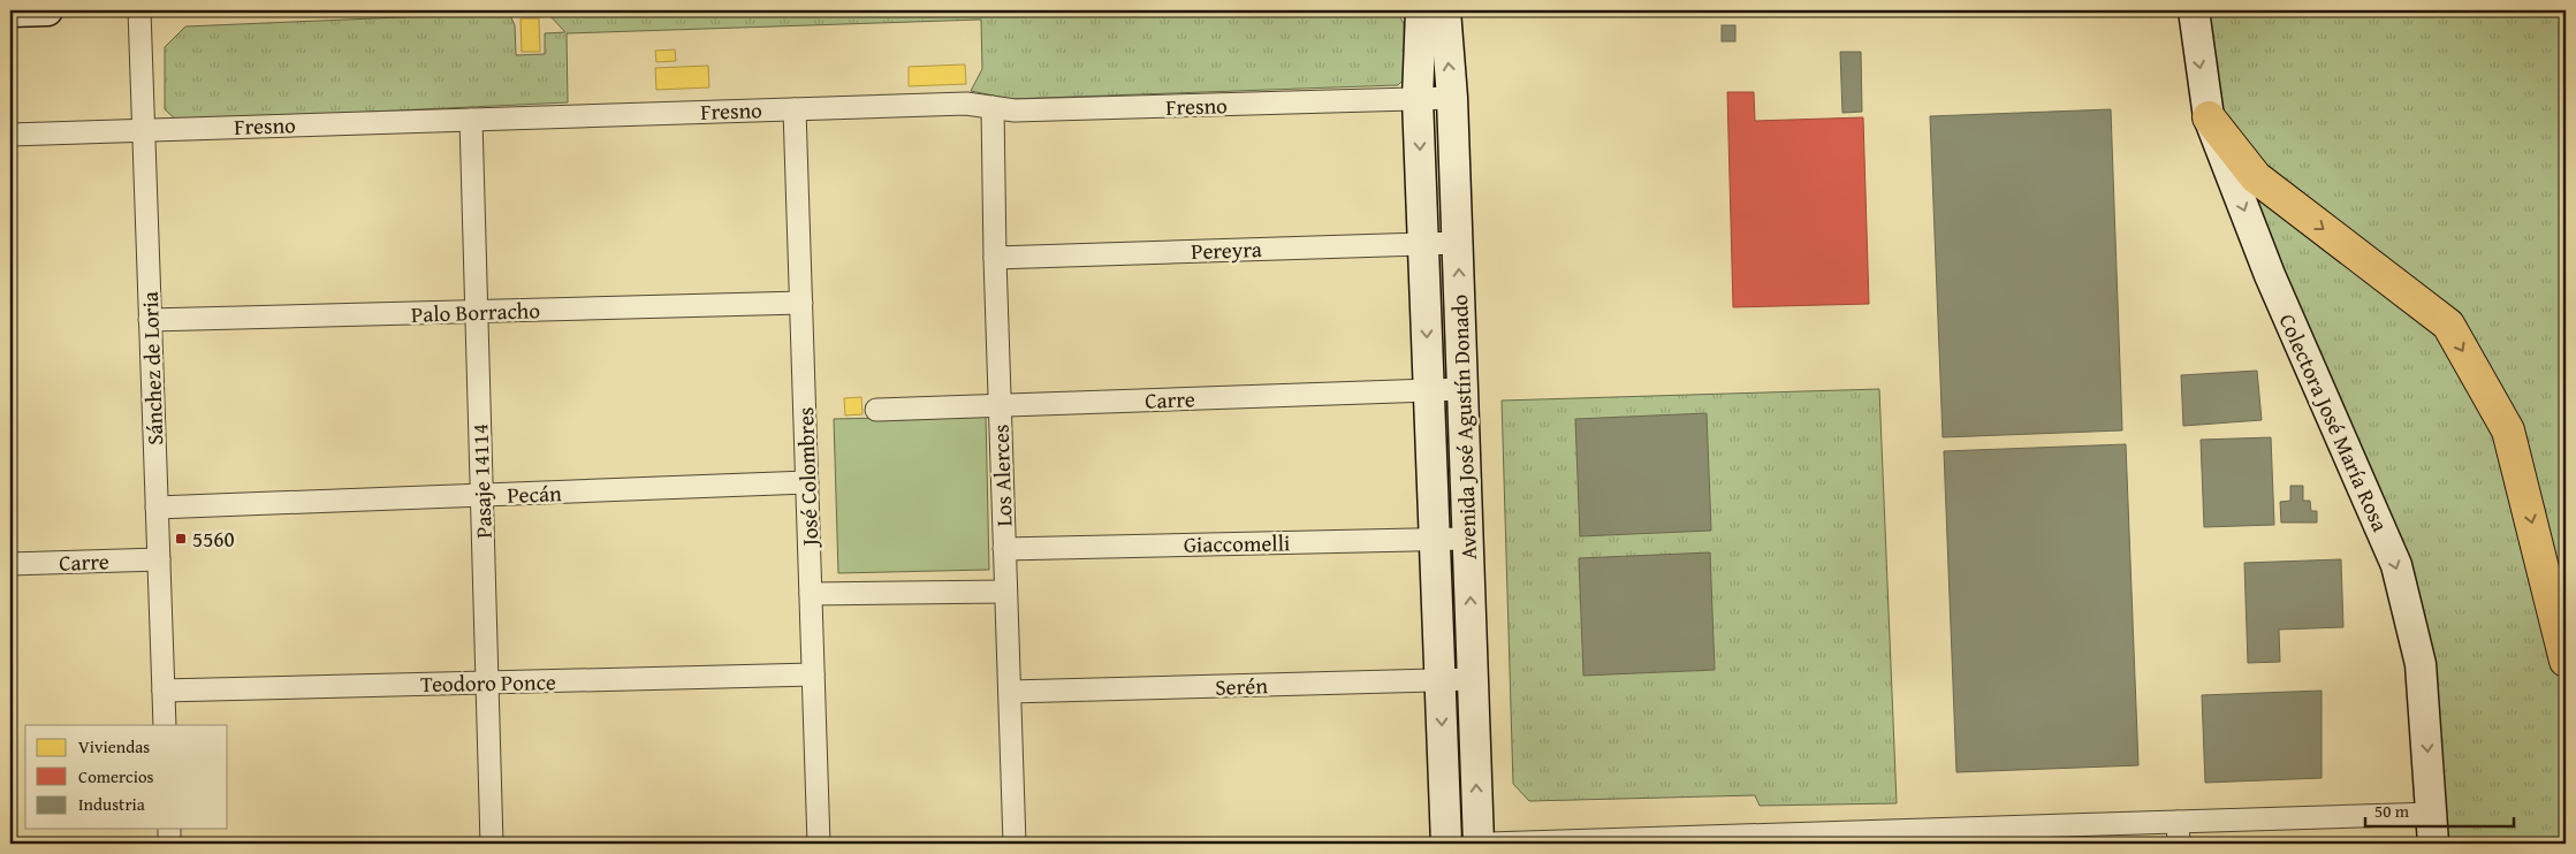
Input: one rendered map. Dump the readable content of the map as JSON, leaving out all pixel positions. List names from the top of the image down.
{
  "streets": {
    "street": [
      "Fresno",
      "Pereyra",
      "Palo Borracho",
      "Sánchez de Loria",
      "Carre",
      "Colectora José María Rosa",
      "Avenida José Agustín Donado",
      "Los Alerces",
      "José Colombres",
      "Pasaje 14114",
      "Pecán",
      "Giaccomelli",
      "Teodoro Ponce",
      "Serén"
    ]
  },
  "crossings": [
    ["Fresno", "Sánchez de Loria"],
    ["Fresno", "Avenida José Agustín Donado"],
    ["Fresno", "Los Alerces"],
    ["Fresno", "José Colombres"],
    ["Fresno", "Pasaje 14114"],
    ["Pereyra", "Avenida José Agustín Donado"],
    ["Pereyra", "Los Alerces"],
    ["Palo Borracho", "Sánchez de Loria"],
    ["Palo Borracho", "José Colombres"],
    ["Palo Borracho", "Pasaje 14114"],
    ["Sánchez de Loria", "Carre"],
    ["Sánchez de Loria", "Pecán"],
    ["Sánchez de Loria", "Teodoro Ponce"],
    ["Carre", "Avenida José Agustín Donado"],
    ["Carre", "Los Alerces"],
    ["Avenida José Agustín Donado", "Giaccomelli"],
    ["Avenida José Agustín Donado", "Serén"],
    ["Los Alerces", "Giaccomelli"],
    ["Los Alerces", "Serén"],
    ["José Colombres", "Pecán"],
    ["José Colombres", "Teodoro Ponce"],
    ["Pasaje 14114", "Pecán"],
    ["Pasaje 14114", "Teodoro Ponce"]
  ],
  "one_way": ["Colectora José María Rosa"],
  "places": {
    "transit": ["5560"]
  },
  "legend": ["Viviendas", "Comercios", "Industria"],
  "scale_bar": "50 m"
}
